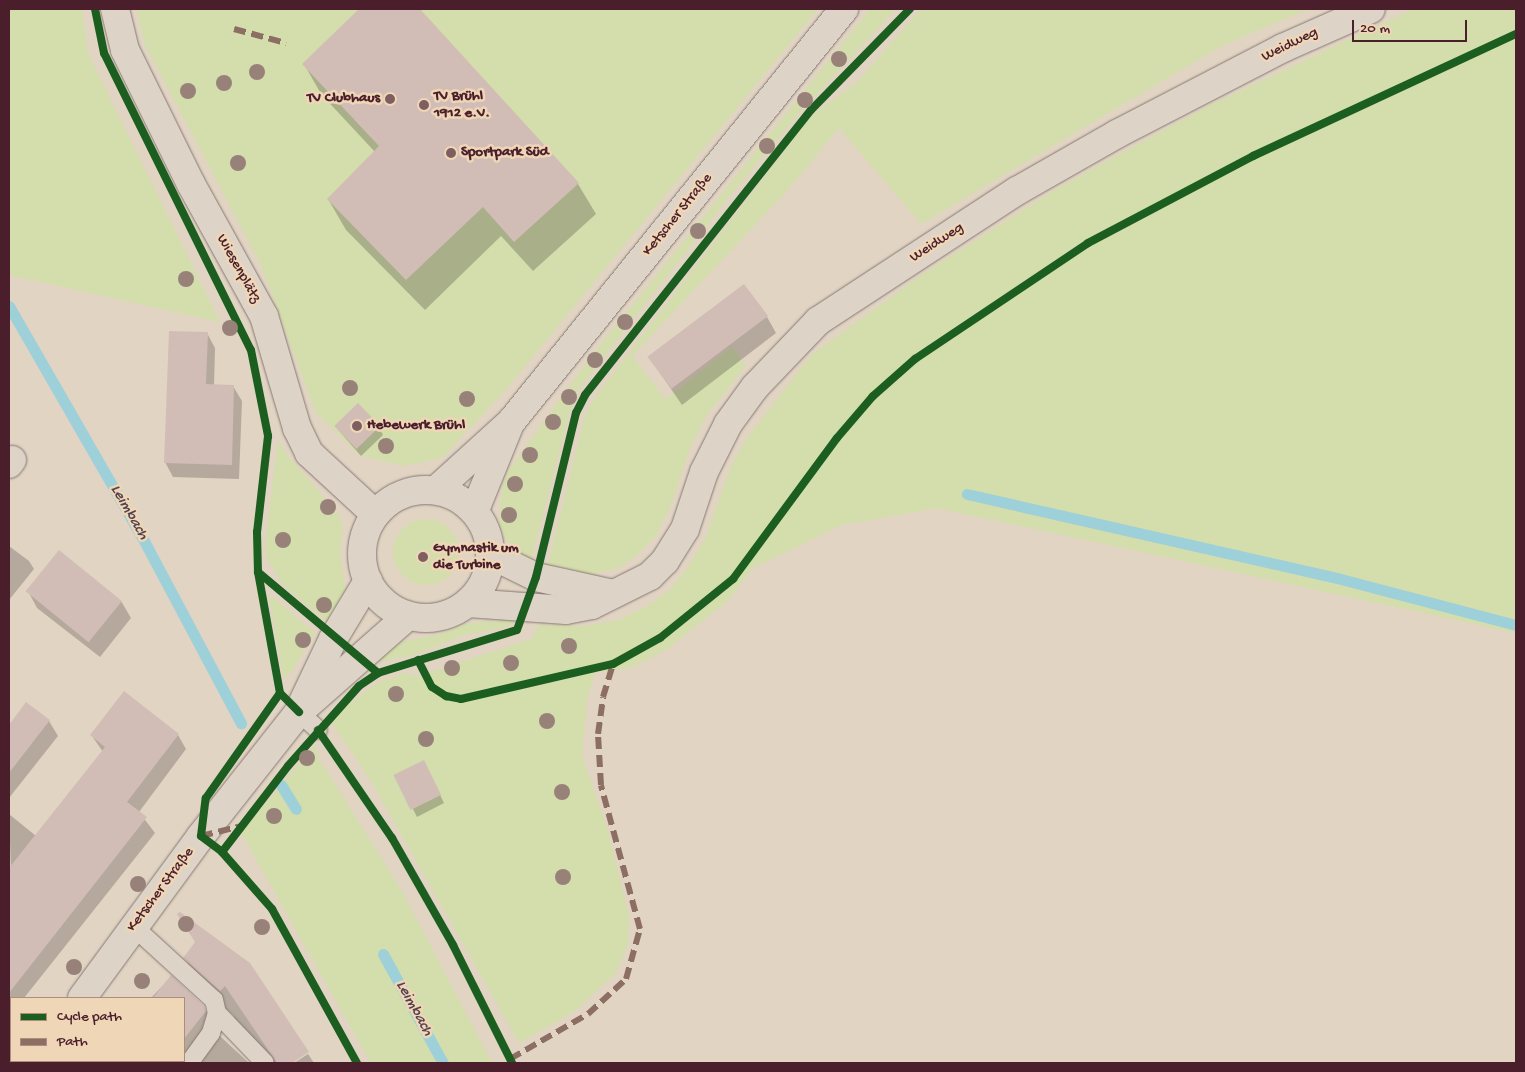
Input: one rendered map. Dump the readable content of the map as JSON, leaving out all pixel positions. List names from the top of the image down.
{
  "streets": {
    "main road": ["Weidweg", "Ketscher Straße", "Wiesenplätz"]
  },
  "crossings": [
    ["Weidweg", "Ketscher Straße"],
    ["Weidweg", "Wiesenplätz"],
    ["Ketscher Straße", "Wiesenplätz"]
  ],
  "water": ["Leimbach"],
  "places": [
    "TV Clubhaus",
    "TV Brühl 1912 e.V.",
    "Sportpark Süd",
    "Hebewerk Brühl",
    "Gymnastik um die Turbine"
  ],
  "legend": ["Cycle path", "Path"],
  "scale_bar": "20 m"
}
